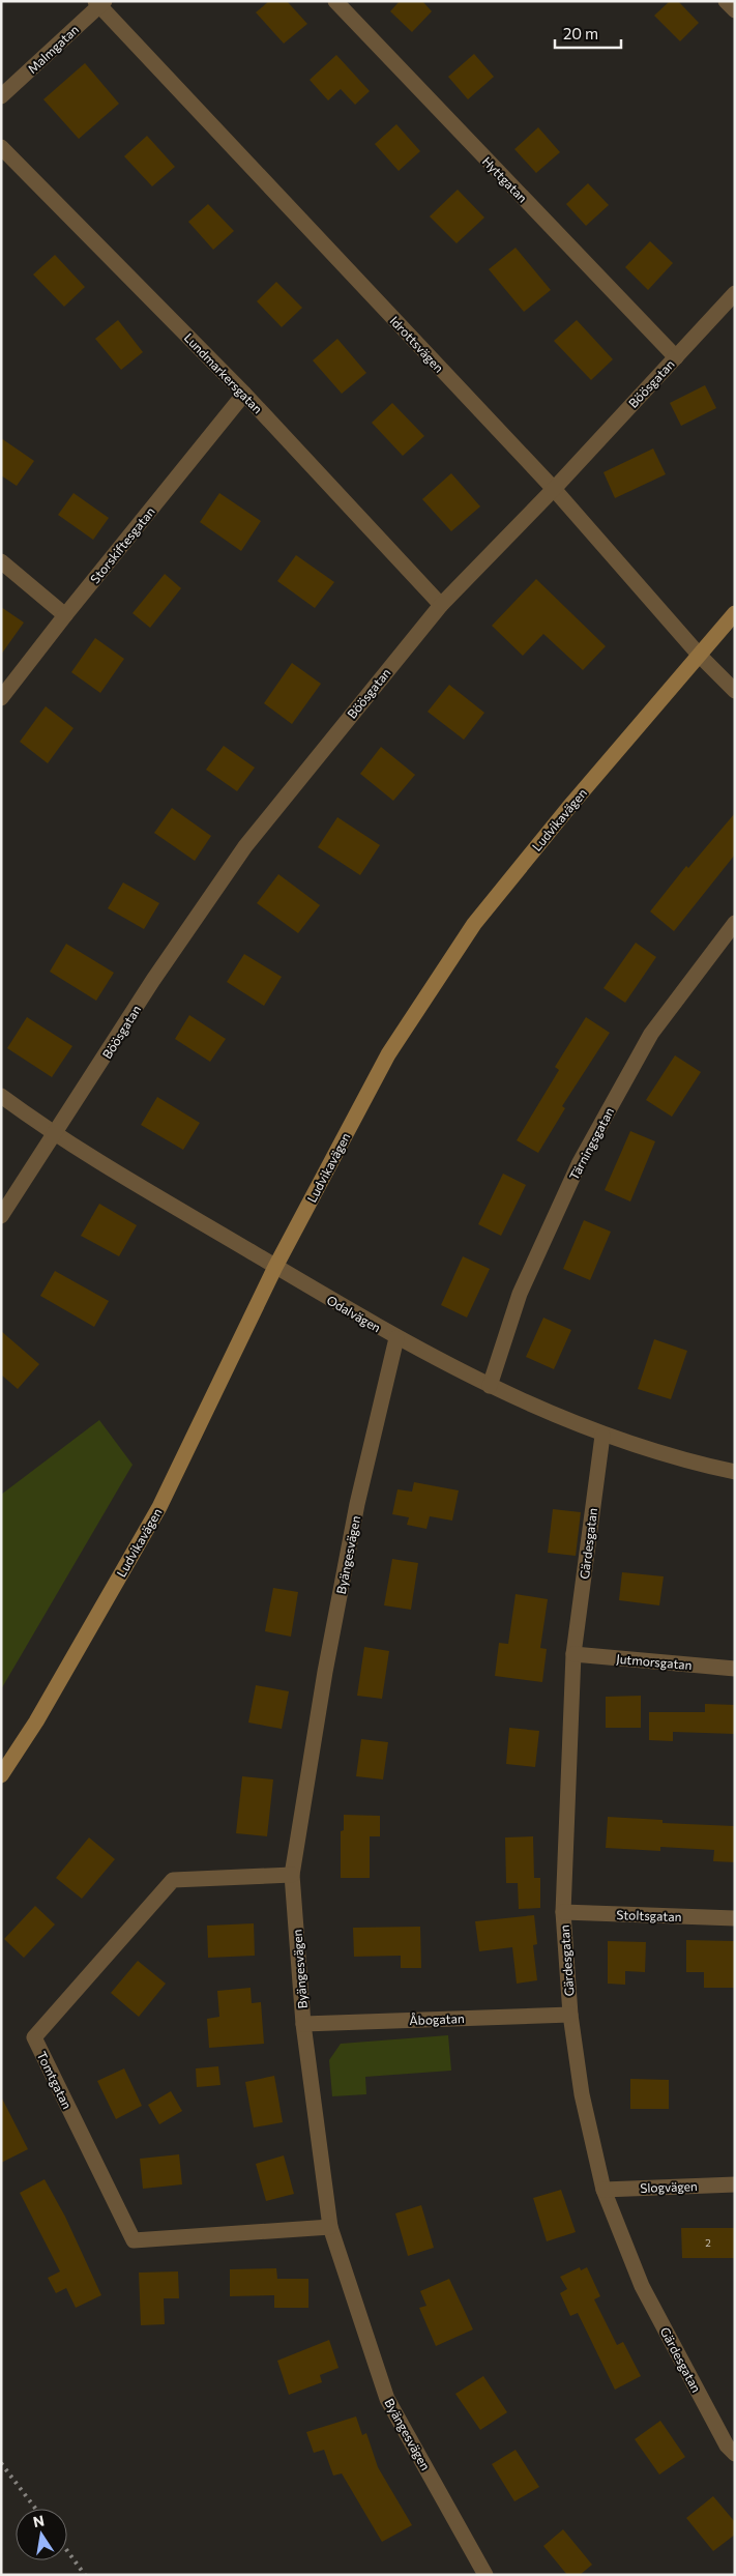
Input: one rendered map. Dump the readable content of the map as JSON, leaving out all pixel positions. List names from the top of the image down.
{
  "streets": {
    "street": [
      "Malmgatan",
      "Hyttgatan",
      "Idrottsvägen",
      "Lundmarkersgatan",
      "Böösgatan",
      "Storskiftesgatan",
      "Ludvikavägen",
      "Tärningsgatan",
      "Odalvägen",
      "Gärdesgatan",
      "Byängesvägen",
      "Jutmorsgatan",
      "Stoltsgatan",
      "Åbogatan",
      "Tomtgatan",
      "Slogvägen"
    ]
  },
  "crossings": [
    ["Malmgatan", "Idrottsvägen"],
    ["Hyttgatan", "Böösgatan"],
    ["Idrottsvägen", "Böösgatan"],
    ["Idrottsvägen", "Ludvikavägen"],
    ["Lundmarkersgatan", "Böösgatan"],
    ["Lundmarkersgatan", "Storskiftesgatan"],
    ["Böösgatan", "Odalvägen"],
    ["Ludvikavägen", "Odalvägen"],
    ["Tärningsgatan", "Odalvägen"],
    ["Odalvägen", "Gärdesgatan"],
    ["Odalvägen", "Byängesvägen"],
    ["Gärdesgatan", "Jutmorsgatan"],
    ["Gärdesgatan", "Stoltsgatan"],
    ["Gärdesgatan", "Åbogatan"],
    ["Gärdesgatan", "Slogvägen"],
    ["Byängesvägen", "Åbogatan"],
    ["Byängesvägen", "Tomtgatan"]
  ],
  "house_numbers": ["2"],
  "scale_bar": "20 m",
  "north": "top"
}
